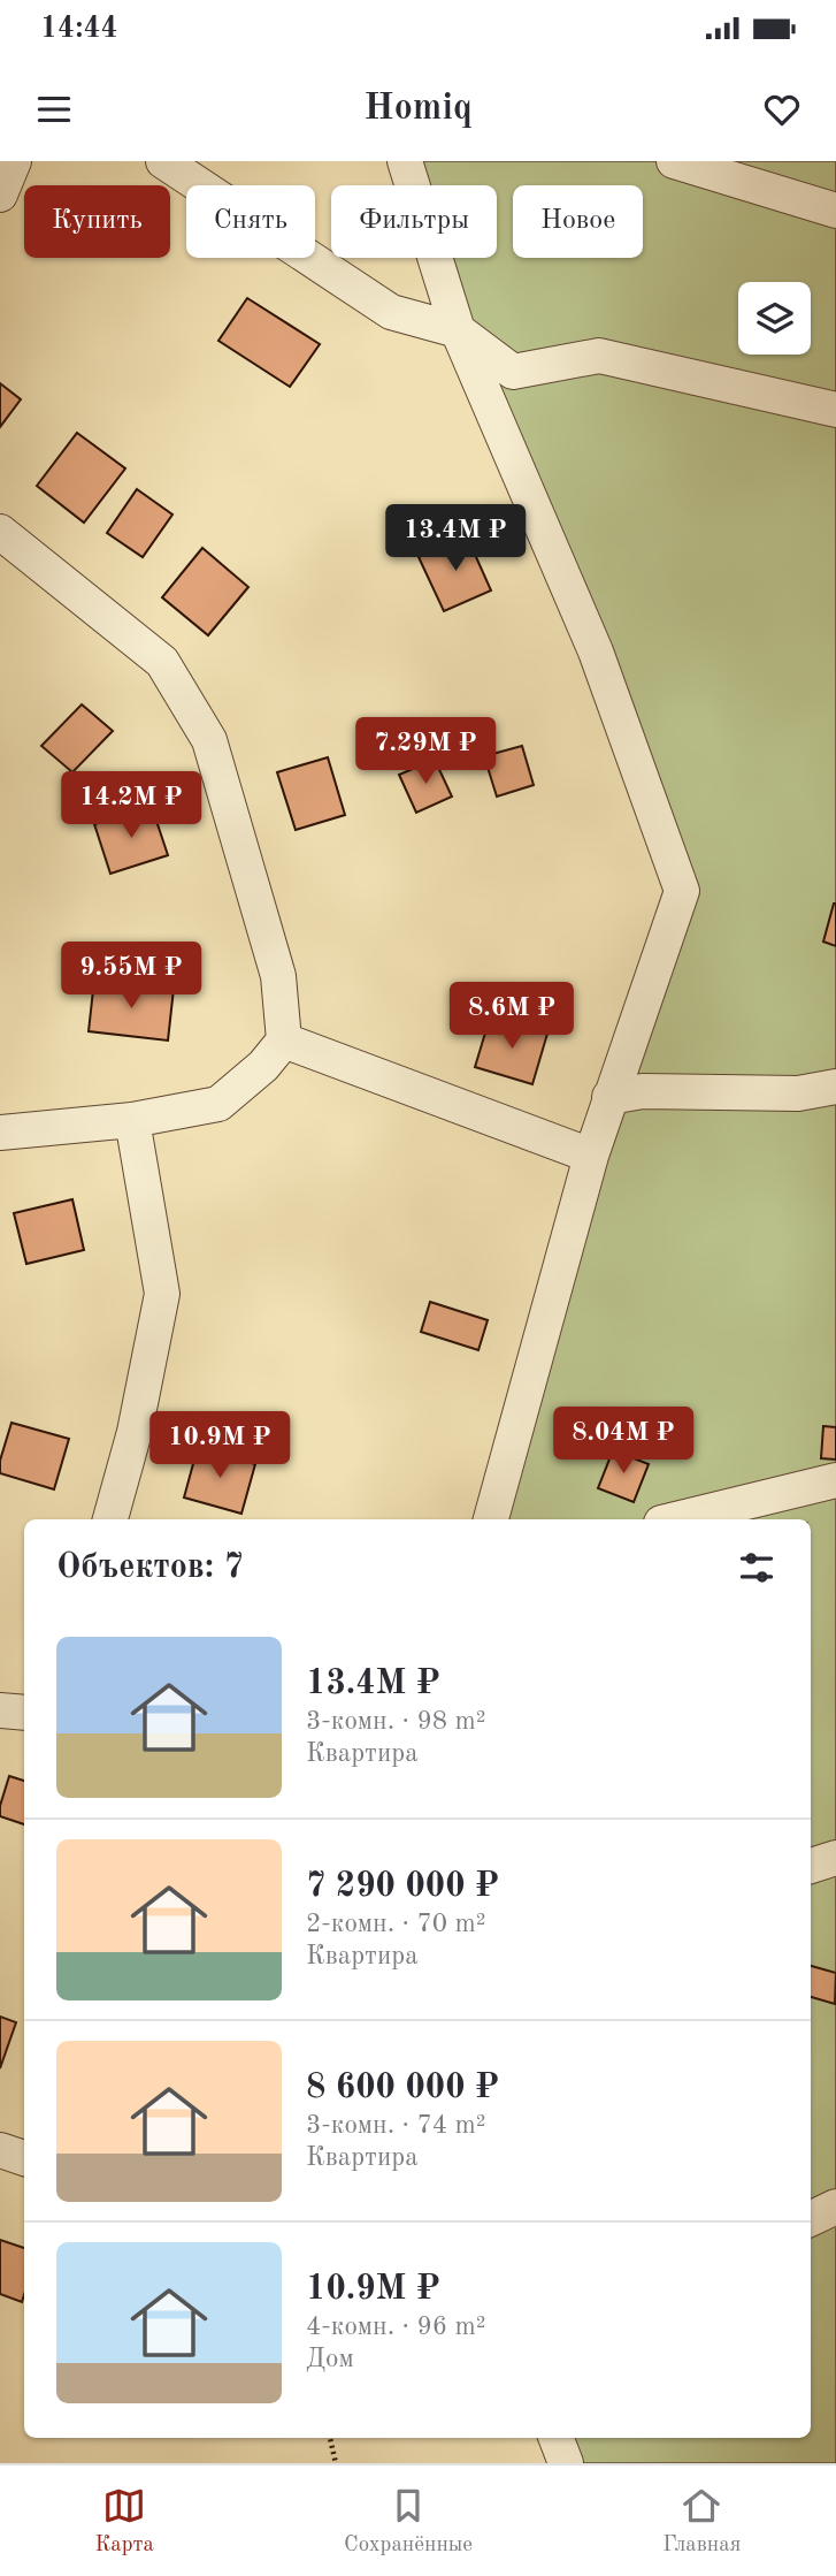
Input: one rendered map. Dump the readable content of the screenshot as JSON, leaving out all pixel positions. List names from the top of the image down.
{
  "page": {
    "status": "14:44",
    "header": "Homiq",
    "chip": [
      "Купить",
      "Снять",
      "Фильтры",
      "Новое"
    ],
    "price": [
      "13.4M ₽",
      "7.29M ₽",
      "14.2M ₽",
      "9.55M ₽",
      "8.6M ₽",
      "8.04M ₽",
      "10.9M ₽"
    ],
    "heading": "Объектов: 7",
    "list": [
      {
        "name": "13.4M ₽",
        "note": "3-комн. · 98 m² · Квартира"
      },
      {
        "name": "7 290 000 ₽",
        "note": "2-комн. · 70 m² · Квартира"
      },
      {
        "name": "8 600 000 ₽",
        "note": "3-комн. · 74 m² · Квартира"
      },
      {
        "name": "10.9M ₽",
        "note": "4-комн. · 96 m² · Дом"
      }
    ],
    "tabs": ["Карта", "Сохранённые", "Главная"]
  }
}
